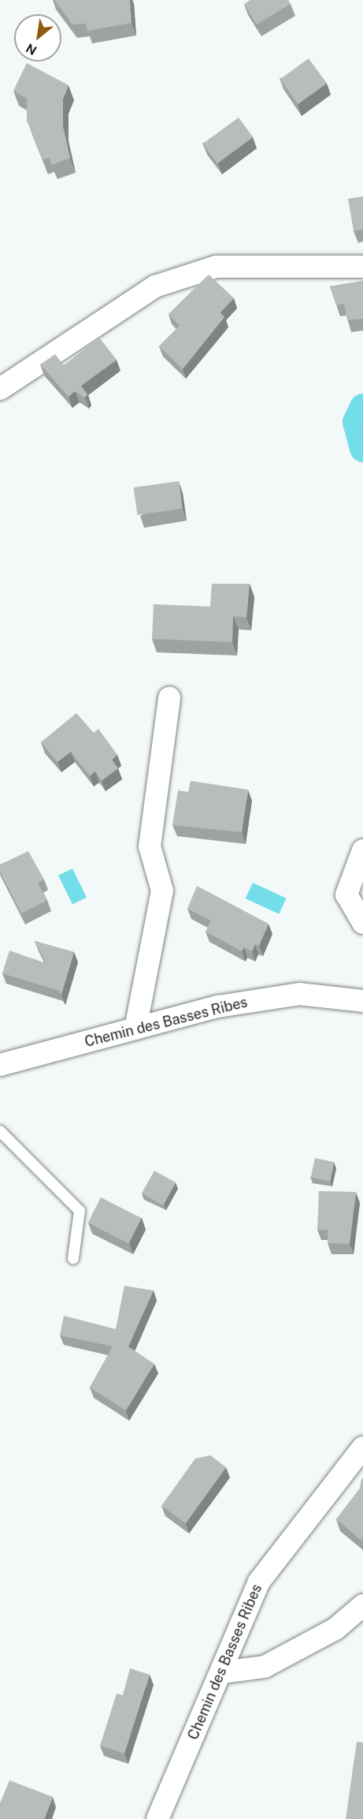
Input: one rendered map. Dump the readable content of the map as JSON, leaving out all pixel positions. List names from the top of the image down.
{
  "streets": {
    "street": ["Chemin des Basses Ribes"]
  },
  "north": "bottom left"
}
